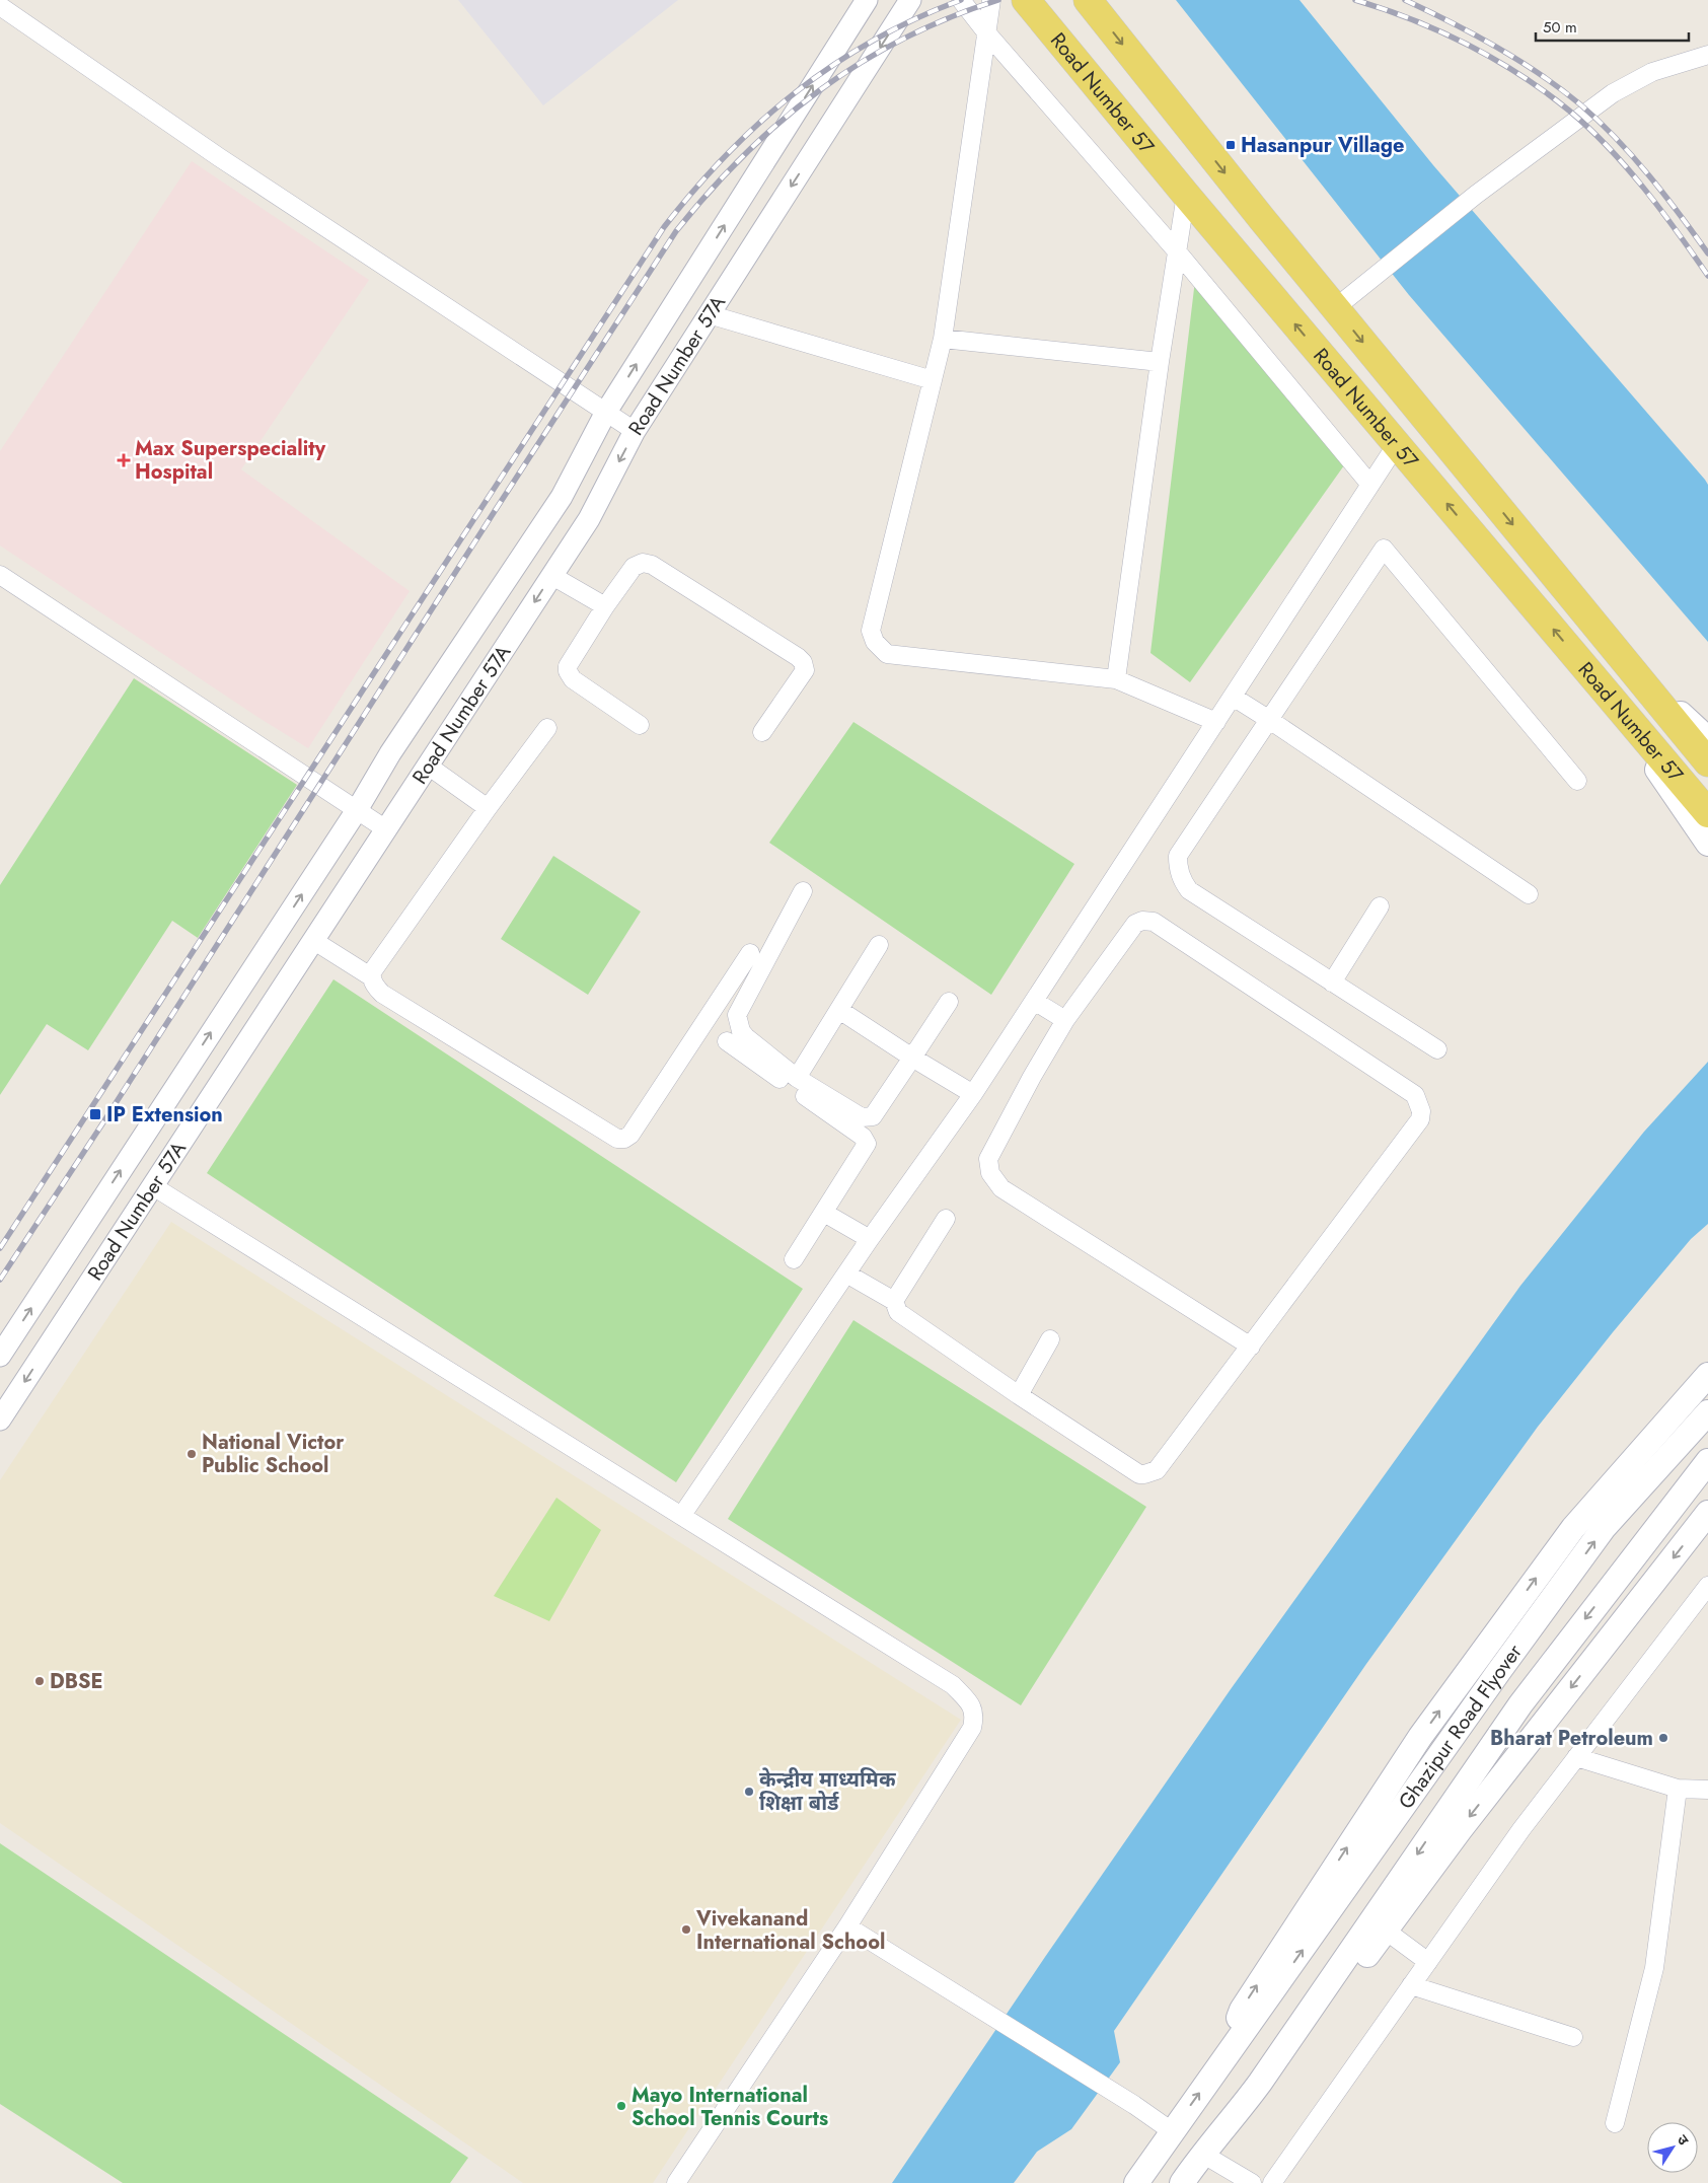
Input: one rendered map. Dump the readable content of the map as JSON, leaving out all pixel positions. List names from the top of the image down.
{
  "streets": {
    "main road": ["Road Number 57", "Ghazipur Road Flyover"],
    "street": ["Road Number 57A"]
  },
  "places": {
    "transit": ["Hasanpur Village", "IP Extension"],
    "health": ["Max Superspeciality Hospital"],
    "other": [
      "National Victor Public School",
      "DBSE",
      "Bharat Petroleum",
      "केन्द्रीय माध्यमिक शिक्षा बोर्ड",
      "Vivekanand International School",
      "Mayo International School Tennis Courts"
    ]
  },
  "scale_bar": "50 m",
  "north": "top right"
}
